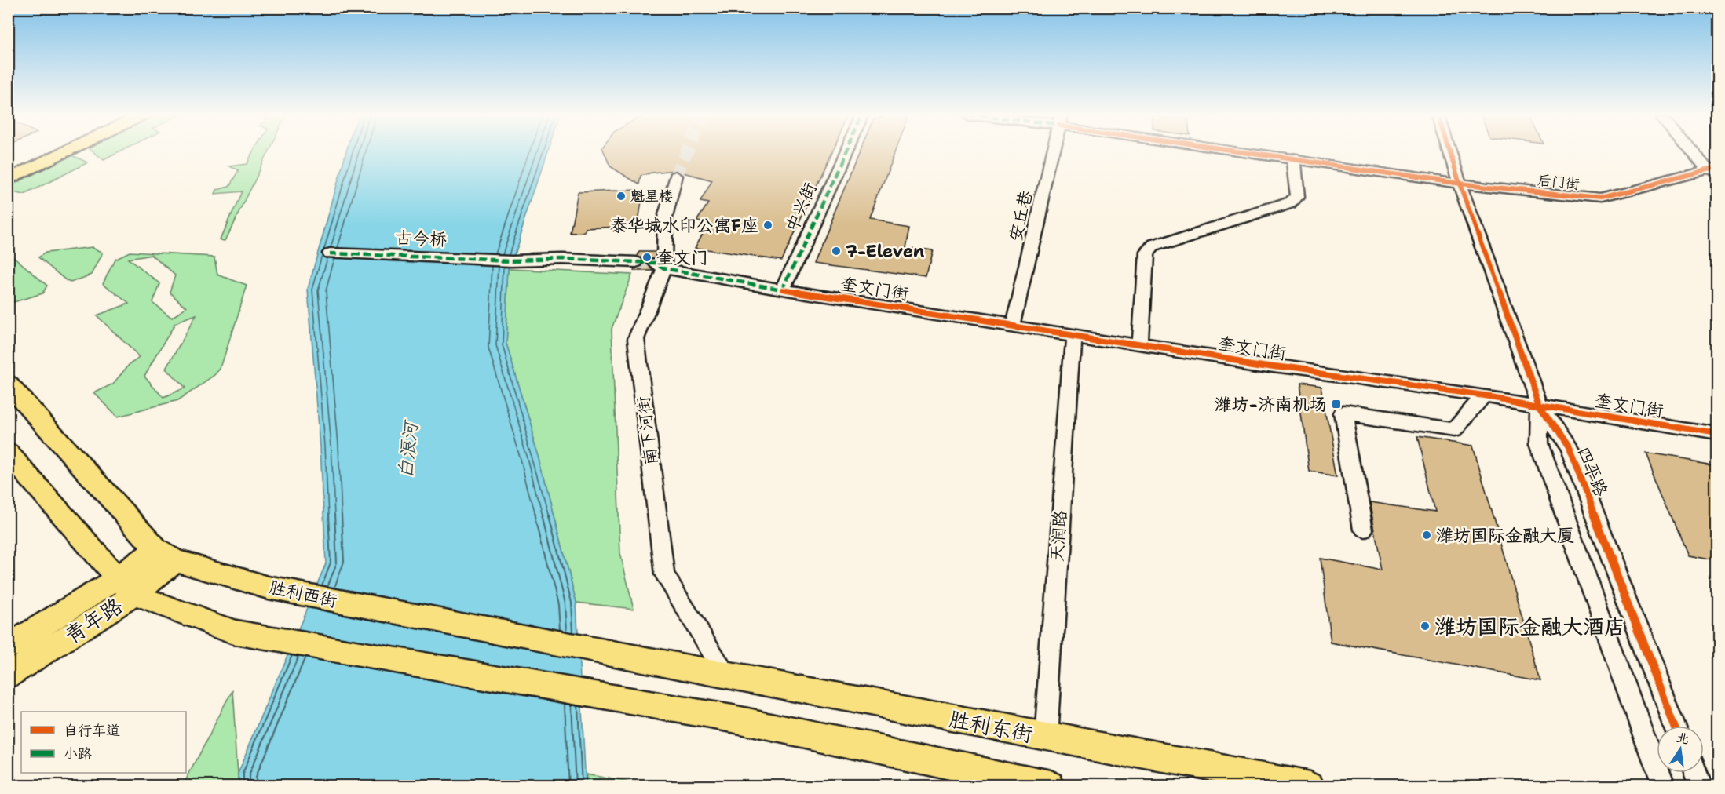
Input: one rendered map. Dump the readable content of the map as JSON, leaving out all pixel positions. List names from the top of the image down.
{
  "streets": {
    "main road": ["胜利西街", "青年路", "胜利东街"],
    "street": [
      "后门街",
      "中兴街",
      "安丘巷",
      "古今桥",
      "奎文门街",
      "南下河街",
      "四平路",
      "天润路"
    ]
  },
  "crossings": [
    ["后门街", "四平路"],
    ["中兴街", "奎文门街"],
    ["安丘巷", "奎文门街"],
    ["奎文门街", "南下河街"],
    ["奎文门街", "四平路"],
    ["奎文门街", "天润路"],
    ["南下河街", "胜利东街"],
    ["天润路", "胜利东街"],
    ["胜利西街", "青年路"],
    ["胜利西街", "胜利东街"]
  ],
  "water": ["白浪河"],
  "places": {
    "other": [
      "魁星楼",
      "泰华城水印公寓F座",
      "7-Eleven",
      "奎文门",
      "潍坊国际金融大厦",
      "潍坊国际金融大酒店"
    ],
    "transit": ["潍坊-济南机场"]
  },
  "legend": ["自行车道", "小路"],
  "north": "top"
}
